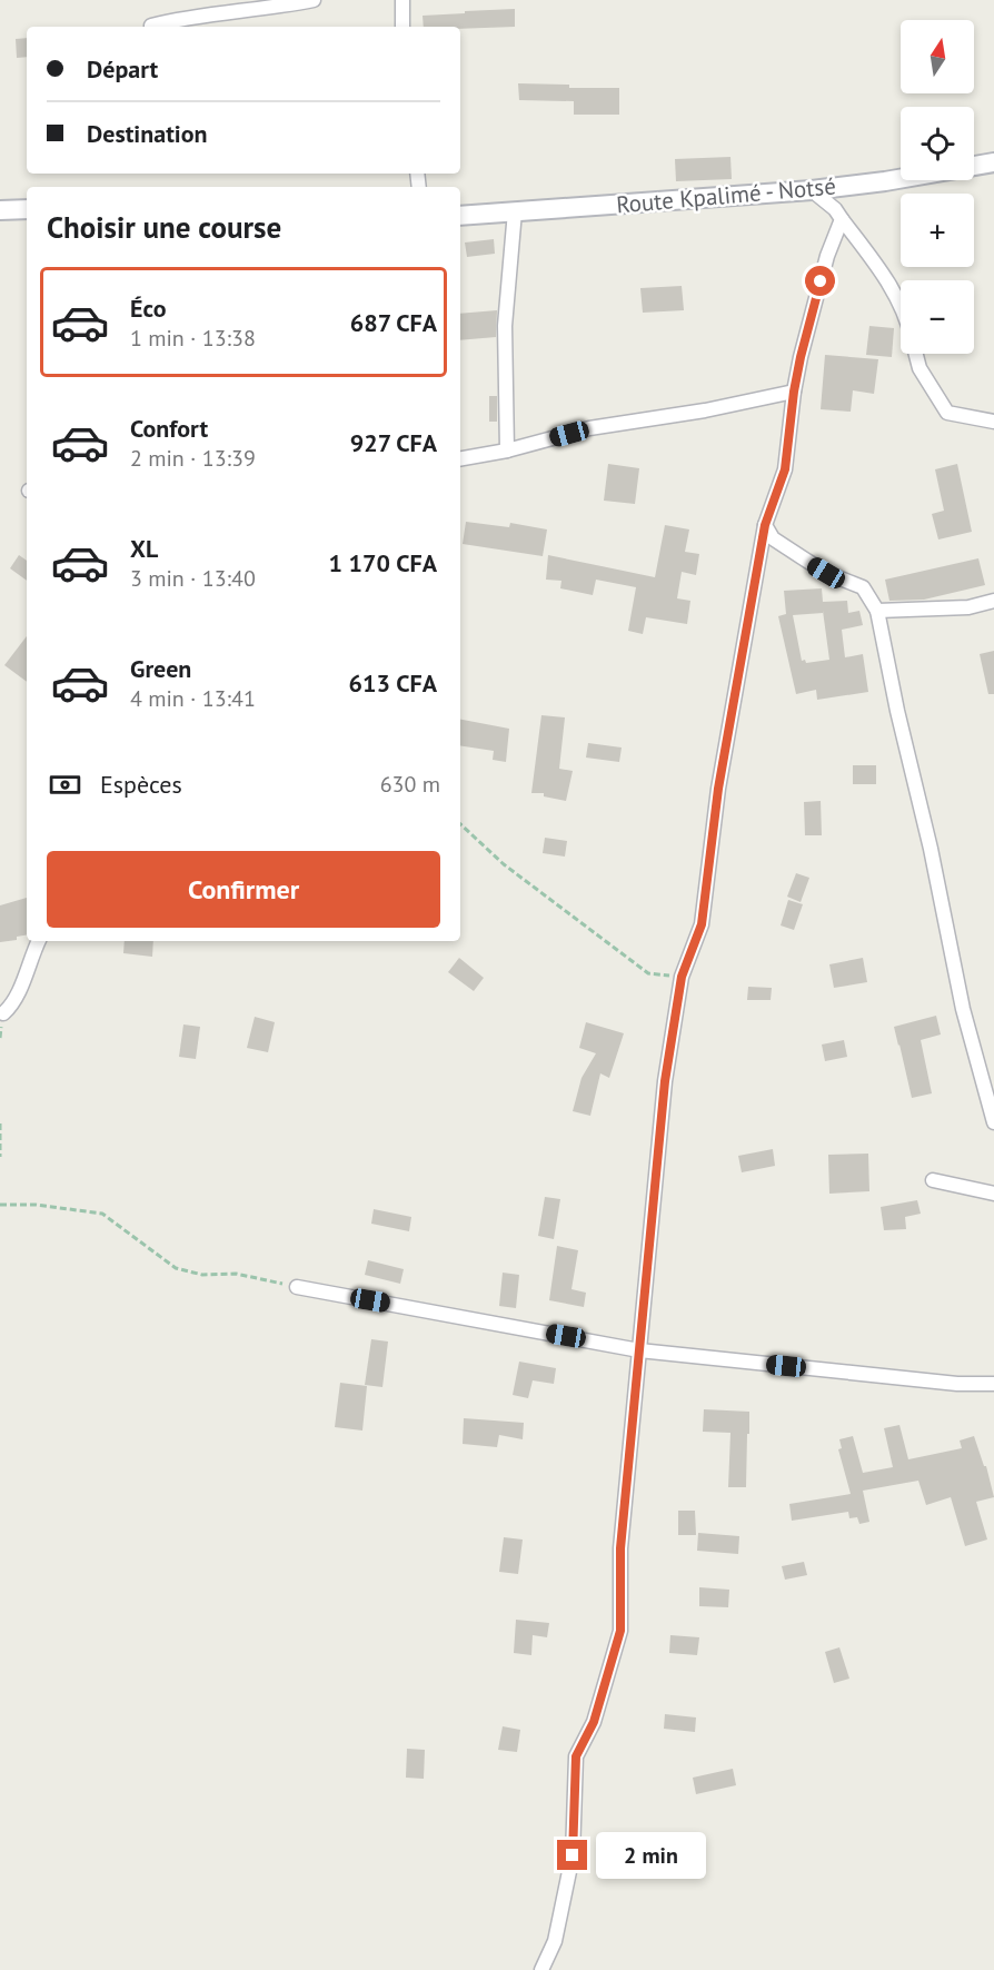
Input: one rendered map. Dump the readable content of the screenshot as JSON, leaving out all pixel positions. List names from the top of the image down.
{
  "streets": {
    "main road": ["Route Kpalimé - Notsé"]
  },
  "north": "top",
  "page": {
    "map_buttons": ["+", "−"],
    "banner": ["Départ", "Destination"],
    "heading": "Choisir une course",
    "list": [
      {
        "name": "Éco",
        "note": "1 min · 13:38",
        "value": "687 CFA"
      },
      {
        "name": "Confort",
        "note": "2 min · 13:39",
        "value": "927 CFA"
      },
      {
        "name": "XL",
        "note": "3 min · 13:40",
        "value": "1 170 CFA"
      },
      {
        "name": "Green",
        "note": "4 min · 13:41",
        "value": "613 CFA"
      }
    ],
    "pay": ["Espèces", "630 m"],
    "buttons": "Confirmer",
    "bubble": "2 min"
  }
}
